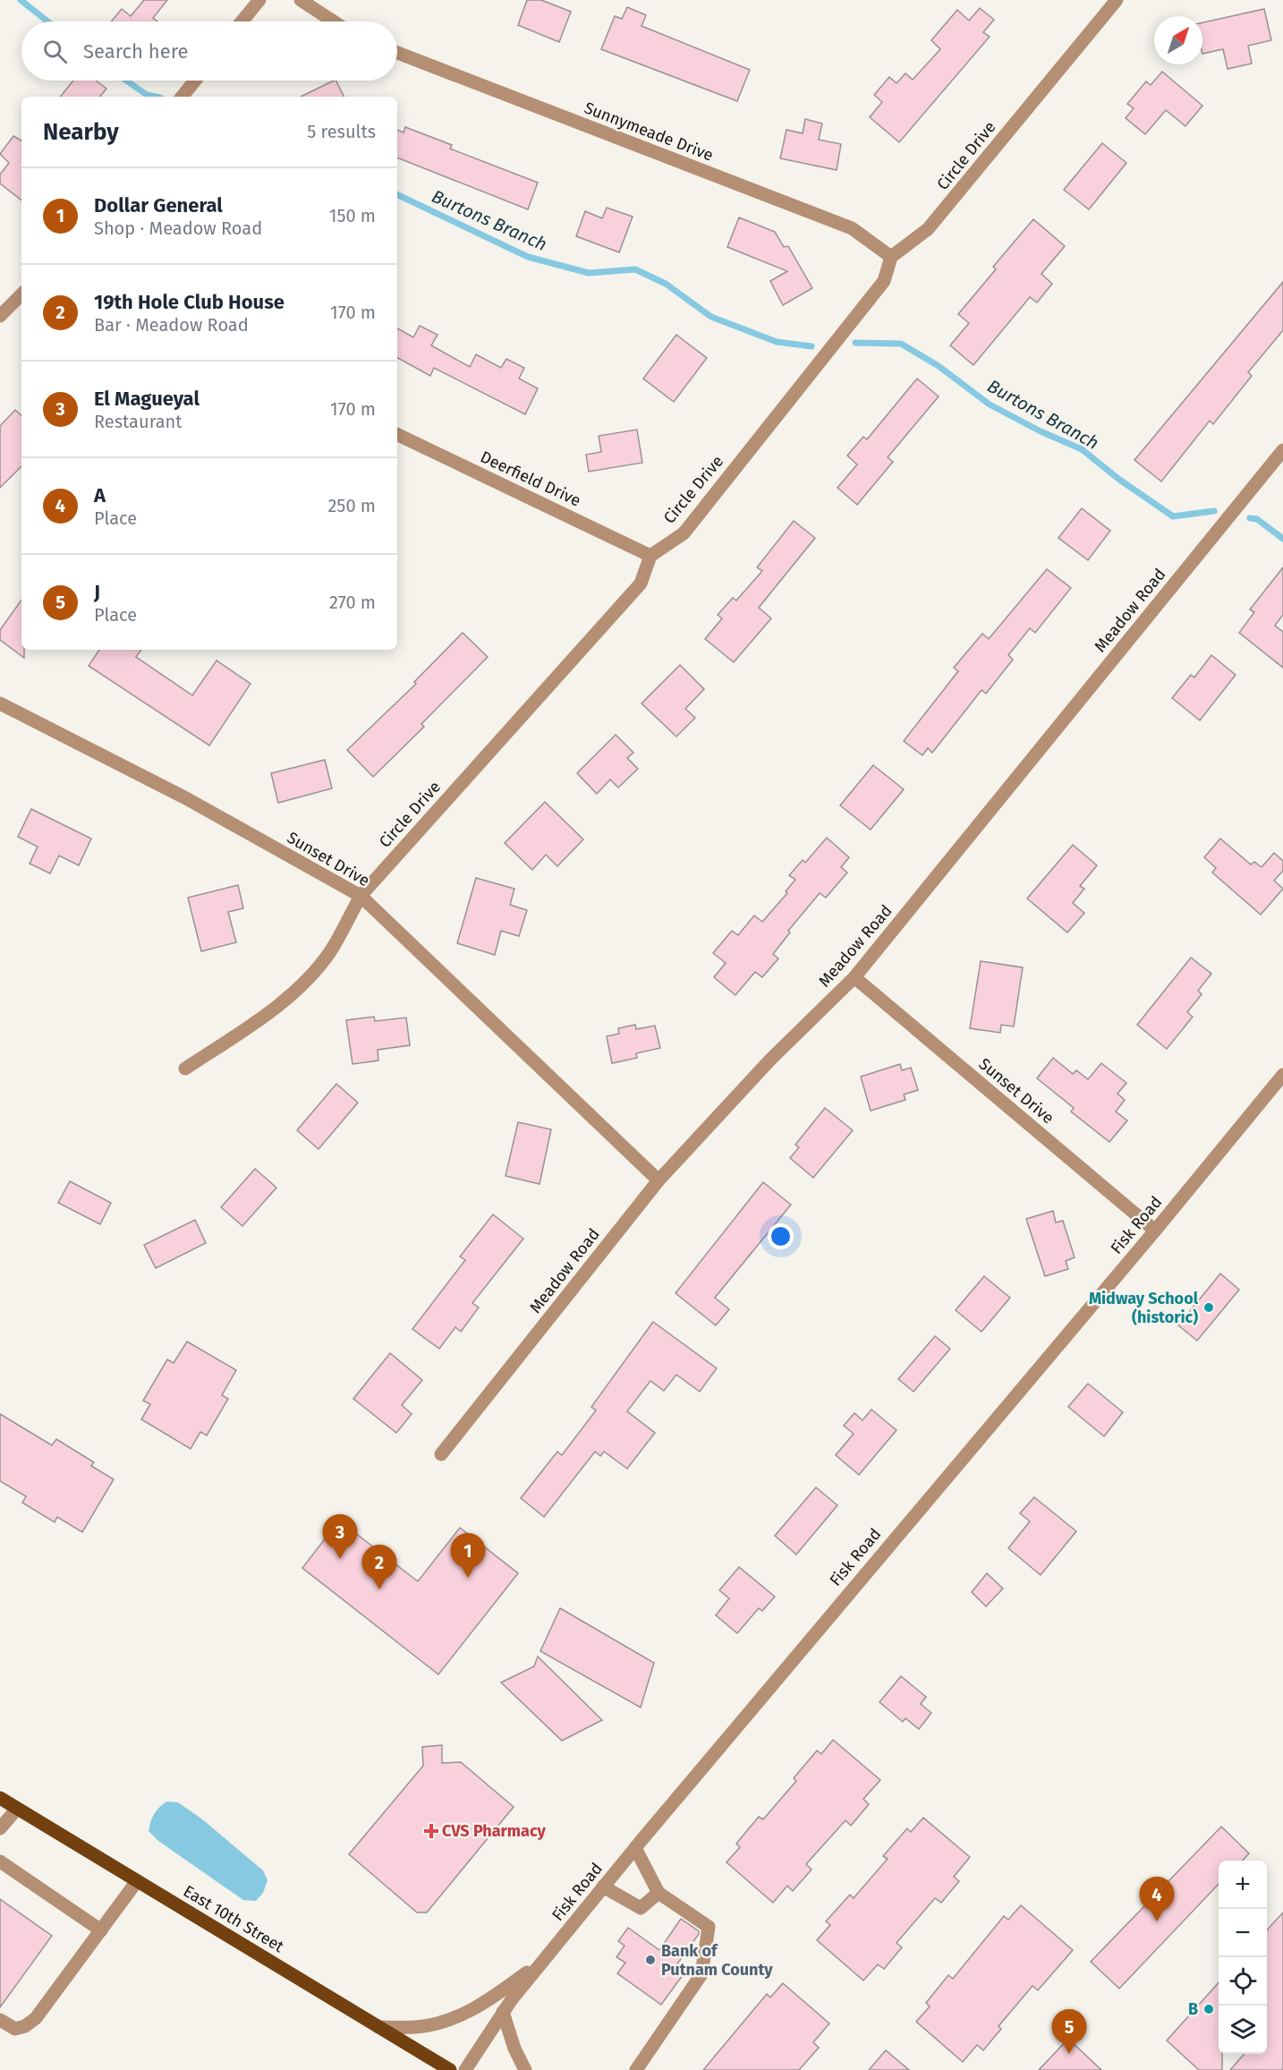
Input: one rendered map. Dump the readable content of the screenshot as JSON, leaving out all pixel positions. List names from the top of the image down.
{
  "streets": {
    "main road": ["East 10th Street"],
    "street": [
      "Sunnymeade Drive",
      "Circle Drive",
      "Deerfield Drive",
      "Meadow Road",
      "Sunset Drive",
      "Fisk Road"
    ]
  },
  "crossings": [
    ["Sunnymeade Drive", "Circle Drive"],
    ["Circle Drive", "Deerfield Drive"],
    ["Circle Drive", "Sunset Drive"],
    ["Meadow Road", "Sunset Drive"],
    ["Sunset Drive", "Fisk Road"]
  ],
  "water": ["Burtons Branch"],
  "places": {
    "other": ["Midway School (historic)", "Bank of Putnam County", "B"],
    "health": ["CVS Pharmacy"]
  },
  "north": "top right",
  "page": {
    "search": "Search here",
    "heading": ["Nearby", "5 results"],
    "list": [
      {
        "mark": "1",
        "name": "Dollar General",
        "note": "Shop · Meadow Road",
        "value": "150 m"
      },
      {
        "mark": "2",
        "name": "19th Hole Club House",
        "note": "Bar · Meadow Road",
        "value": "170 m"
      },
      {
        "mark": "3",
        "name": "El Magueyal",
        "note": "Restaurant",
        "value": "170 m"
      },
      {
        "mark": "4",
        "name": "A",
        "note": "Place",
        "value": "250 m"
      },
      {
        "mark": "5",
        "name": "J",
        "note": "Place",
        "value": "270 m"
      }
    ],
    "pins": [
      "3",
      "1",
      "2",
      "4",
      "5"
    ],
    "map_buttons": ["+", "−"]
  }
}
